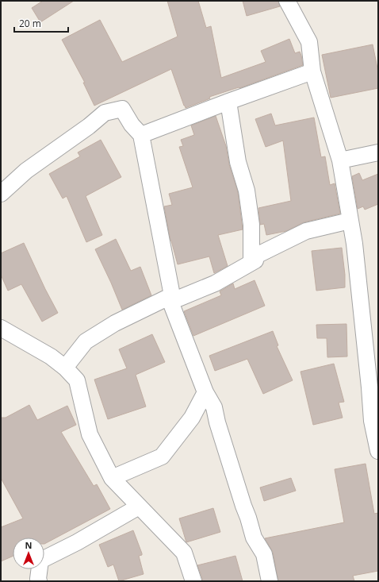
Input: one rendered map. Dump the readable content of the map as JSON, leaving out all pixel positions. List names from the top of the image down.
{
  "scale_bar": "20 m",
  "north": "top"
}
